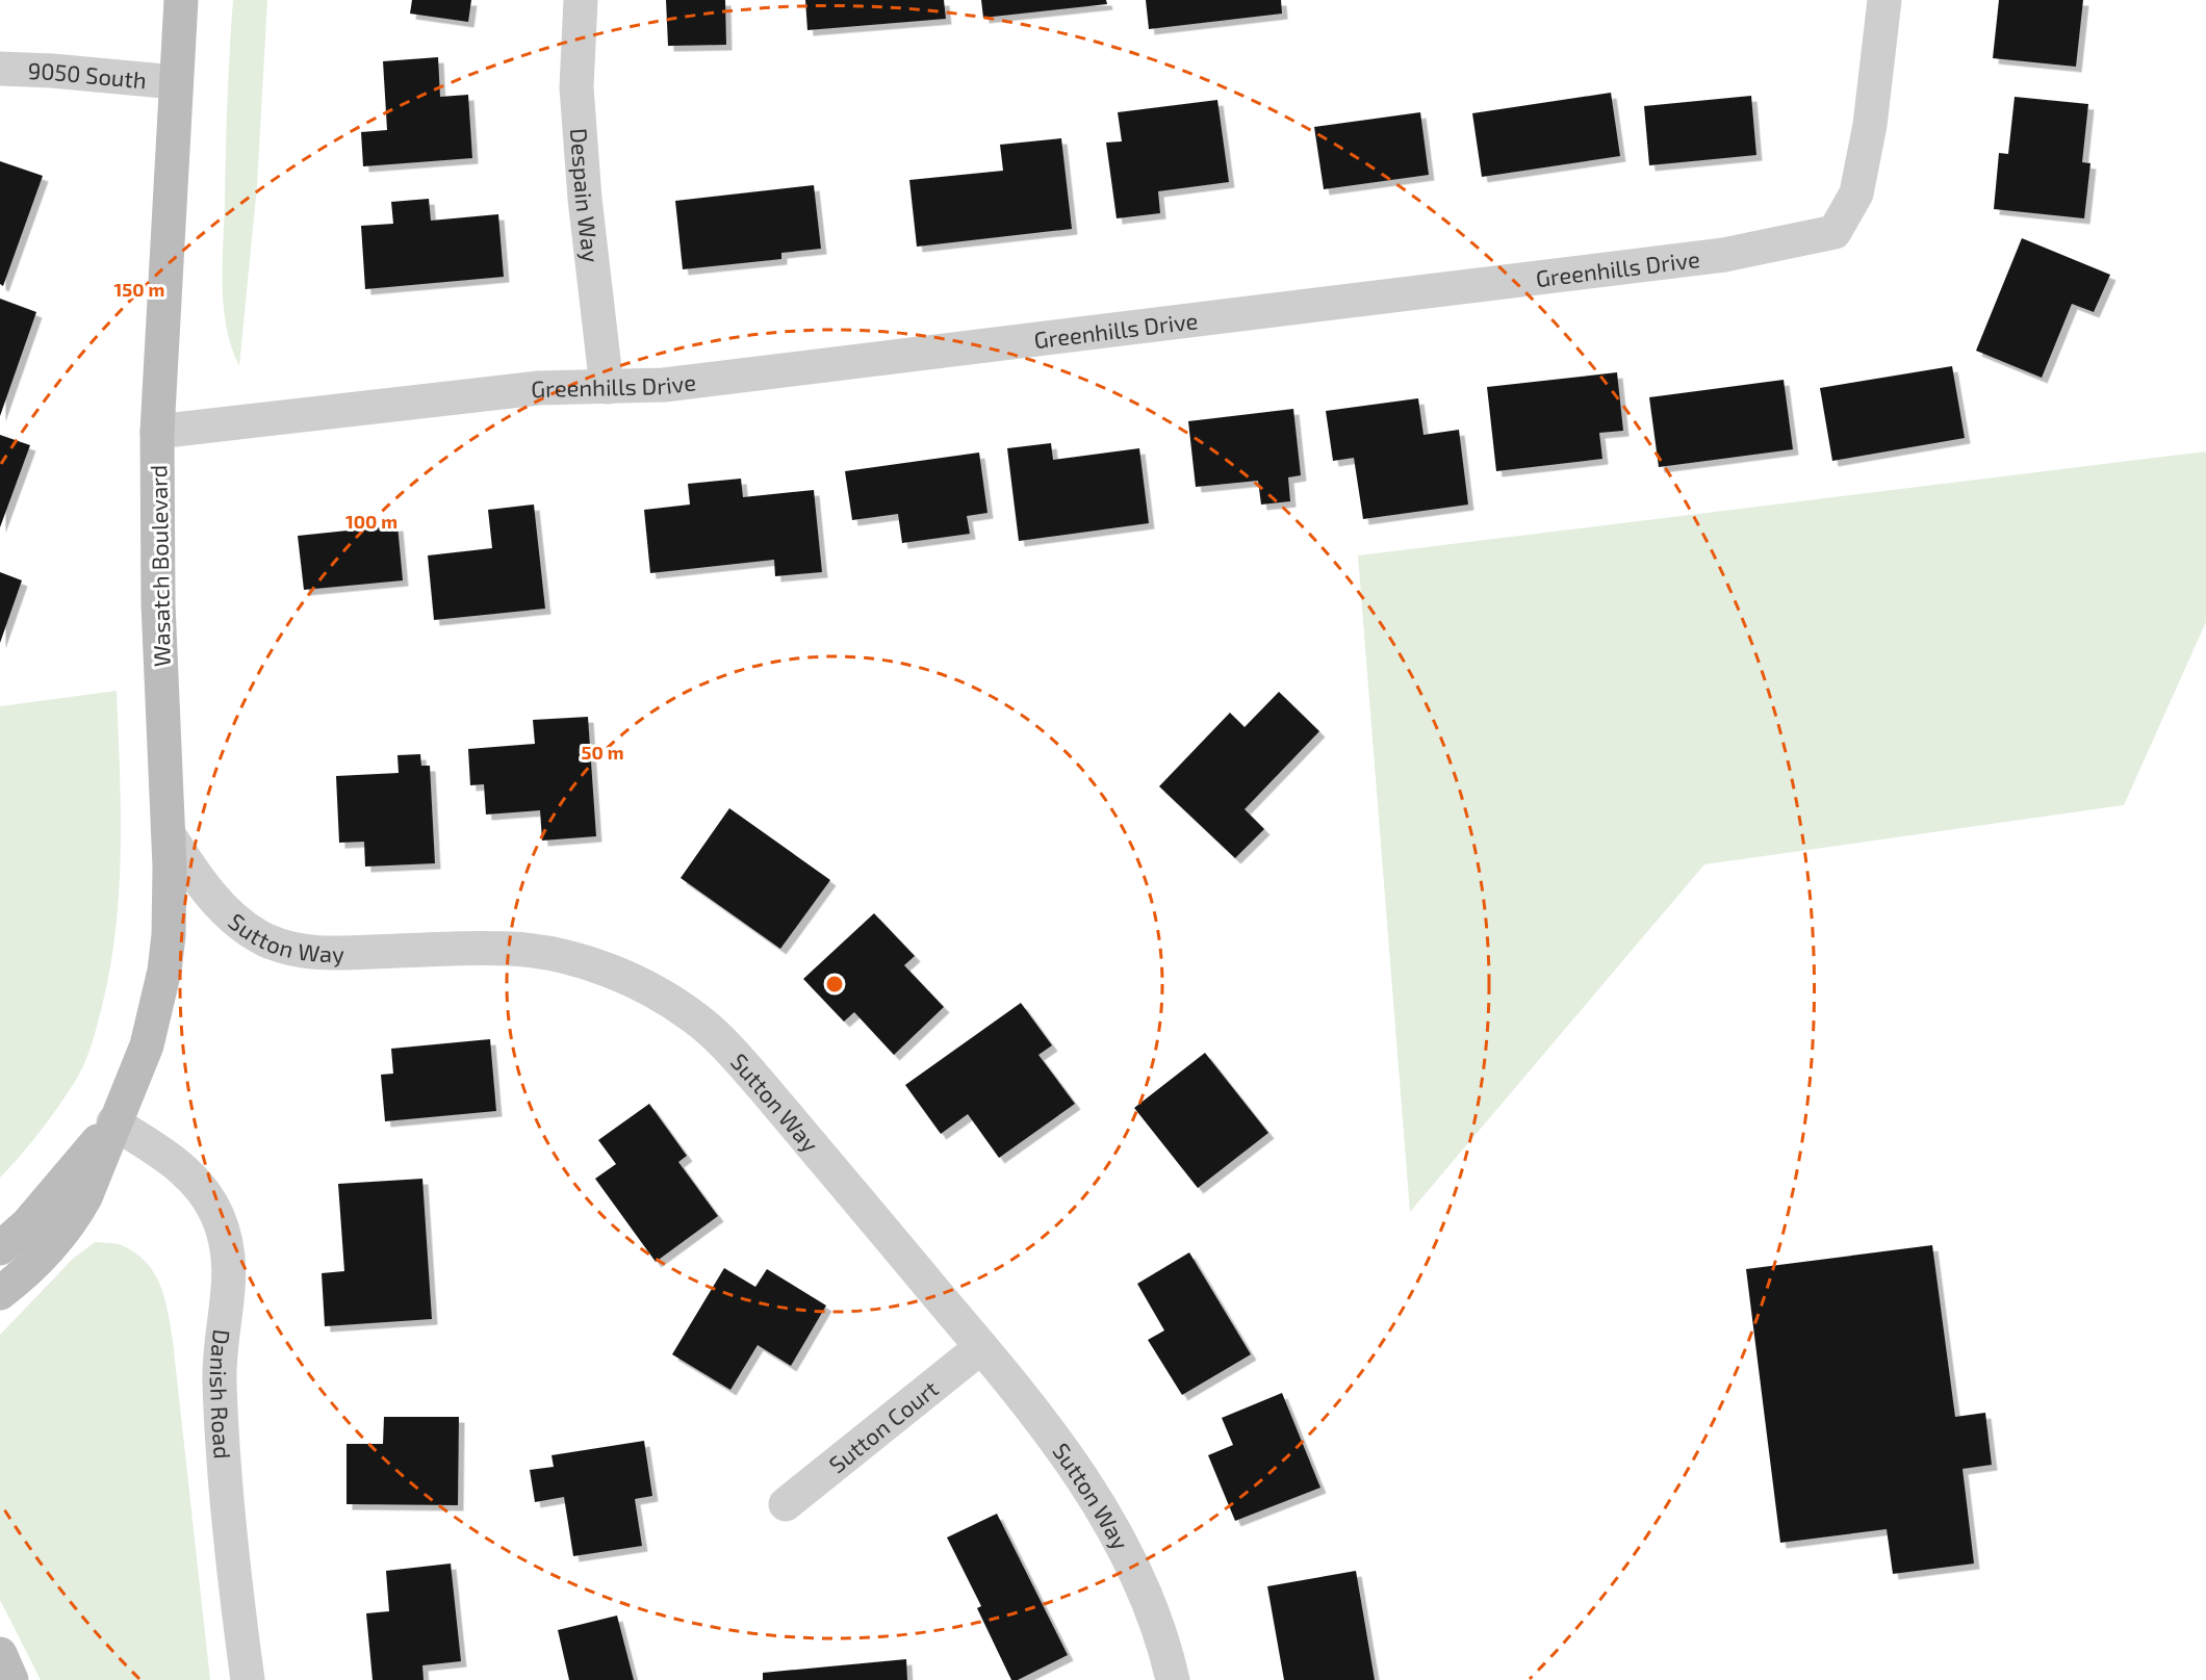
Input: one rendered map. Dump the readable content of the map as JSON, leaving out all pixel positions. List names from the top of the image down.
{
  "streets": {
    "main road": ["Wasatch Boulevard"],
    "street": [
      "9050 South",
      "Despain Way",
      "Greenhills Drive",
      "Sutton Way",
      "Danish Road",
      "Sutton Court"
    ]
  },
  "crossings": [
    ["9050 South", "Wasatch Boulevard"],
    ["Despain Way", "Greenhills Drive"],
    ["Greenhills Drive", "Wasatch Boulevard"],
    ["Wasatch Boulevard", "Sutton Way"],
    ["Wasatch Boulevard", "Danish Road"],
    ["Sutton Way", "Sutton Court"]
  ],
  "rings": ["150 m", "100 m", "50 m"]
}
